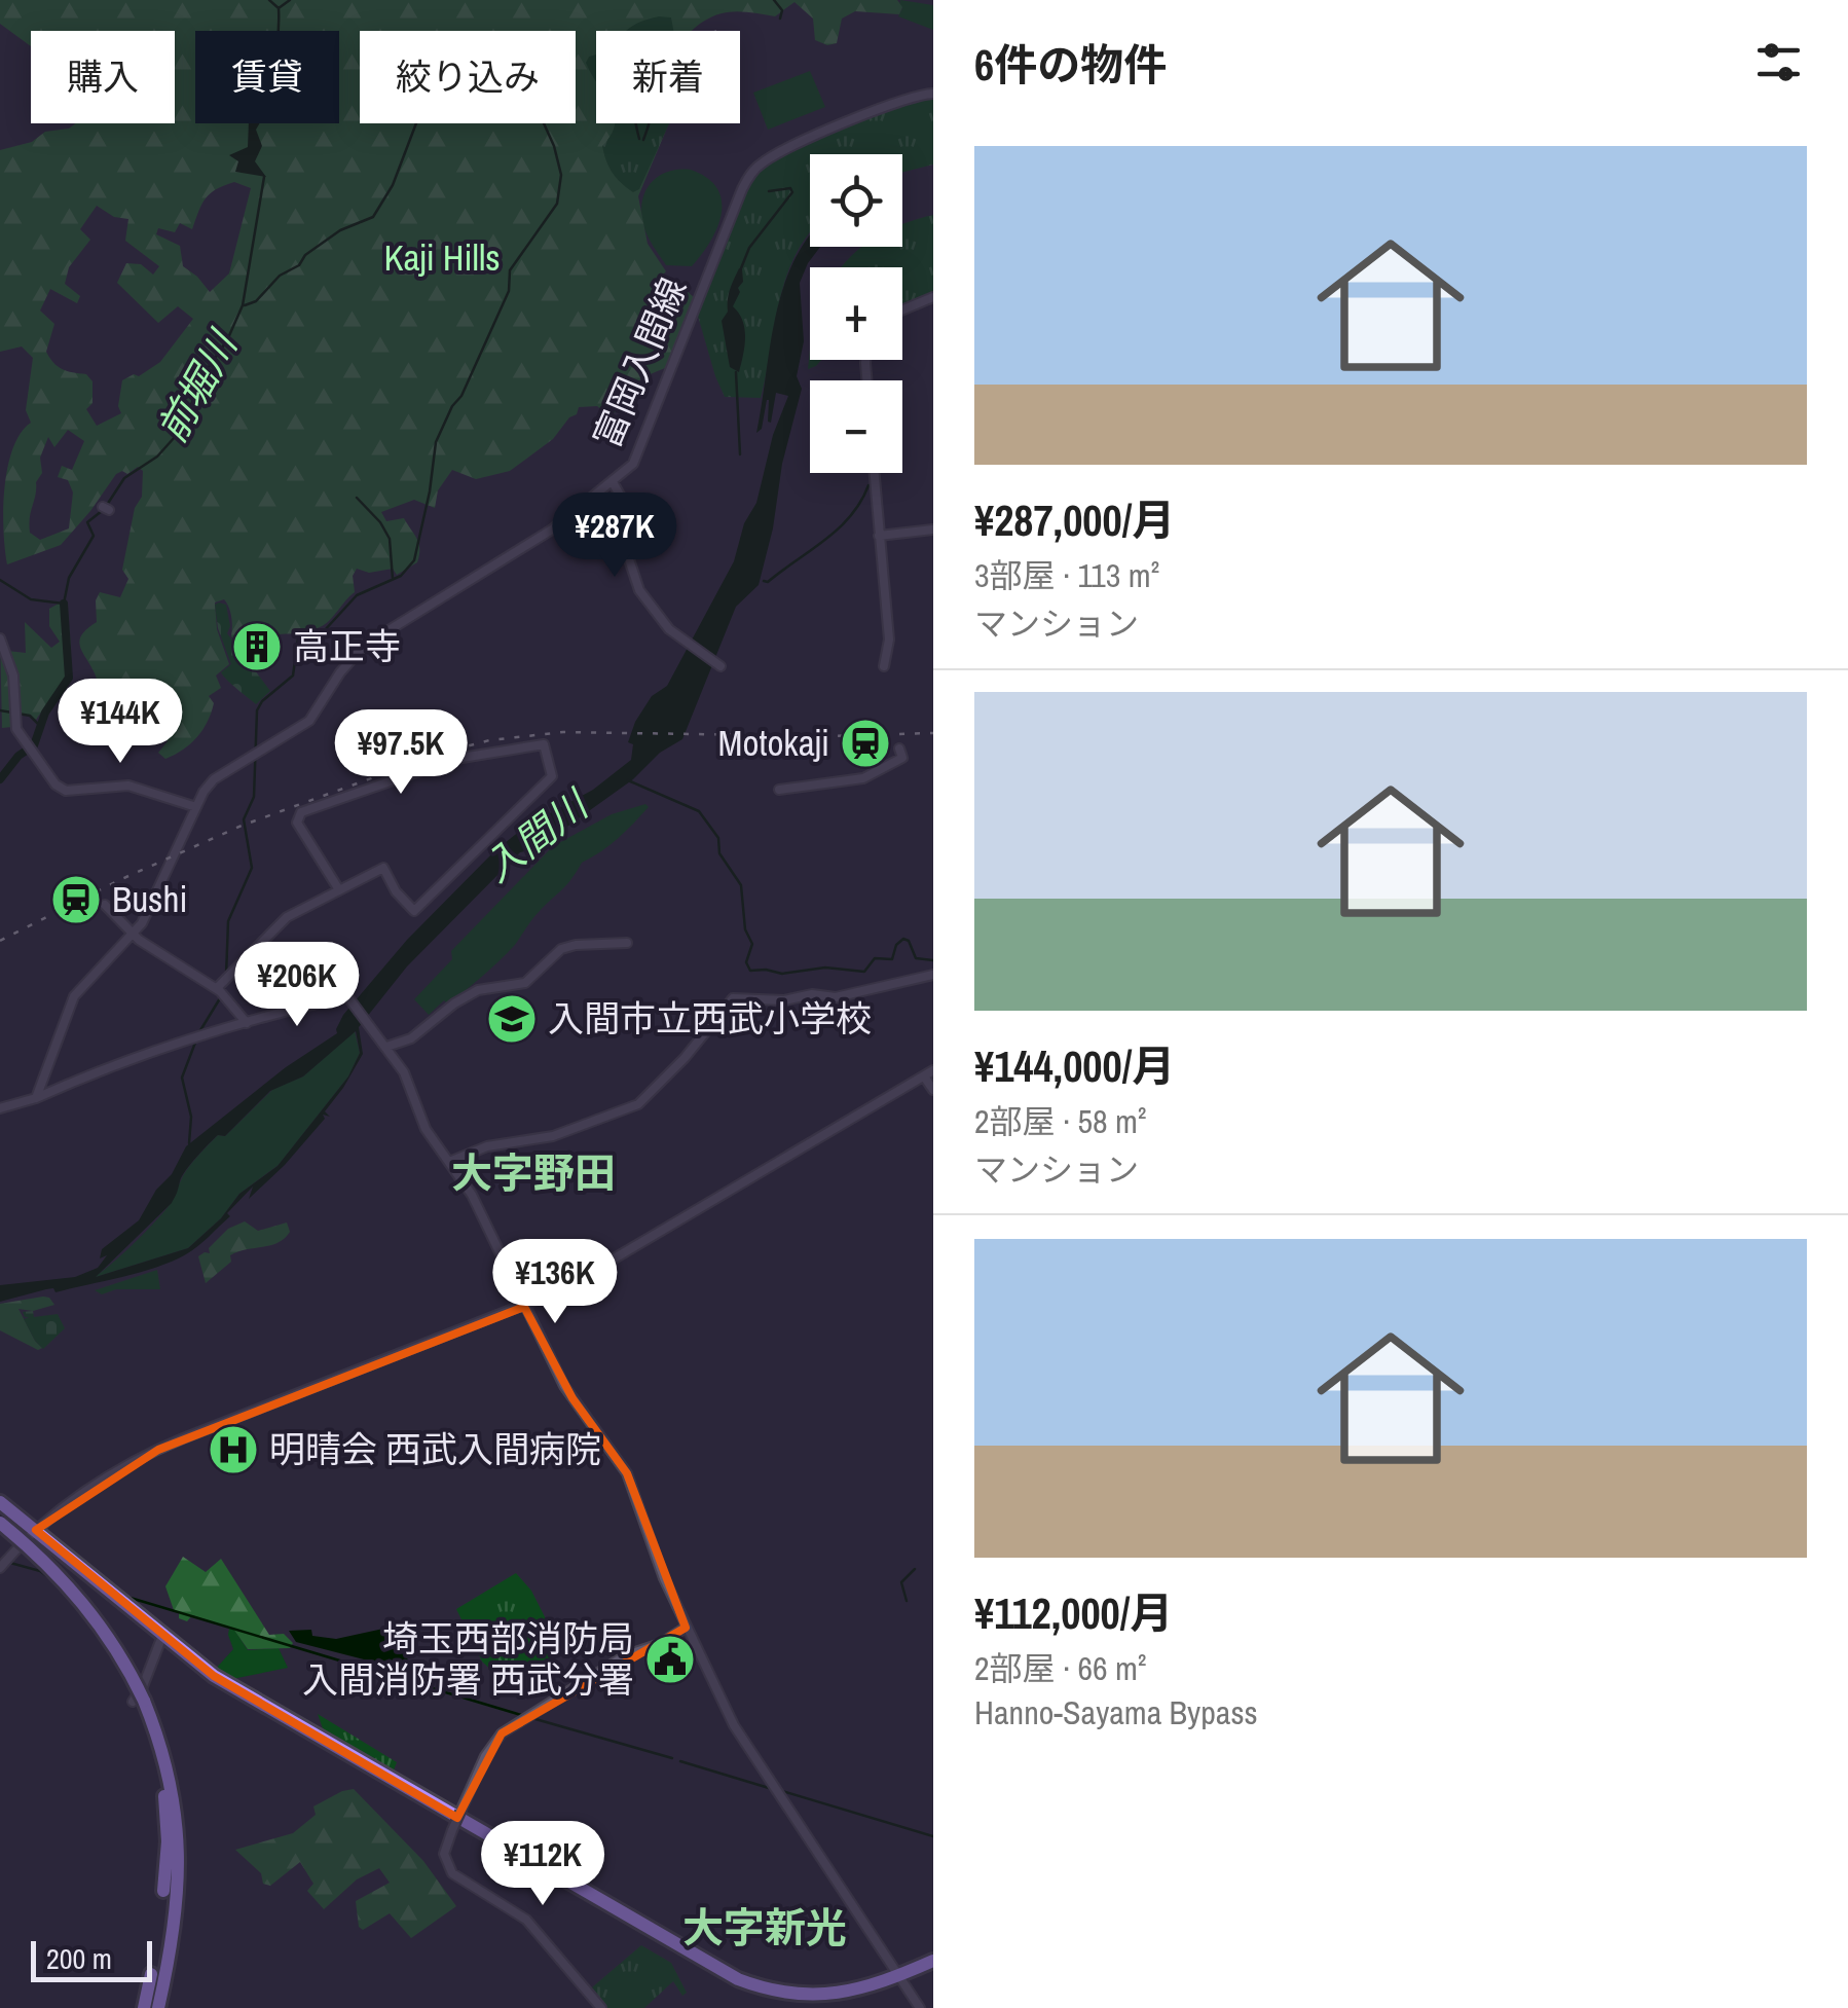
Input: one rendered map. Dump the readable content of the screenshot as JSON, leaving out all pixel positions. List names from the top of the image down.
{
  "streets": {
    "street": ["富岡入間線"]
  },
  "districts": ["大字野田", "大字新光"],
  "water": ["前堀川", "入間川"],
  "parks": ["Kaji Hills"],
  "places": {
    "building": ["高正寺"],
    "station": ["Motokaji", "Bushi"],
    "school or university": ["入間市立西武小学校"],
    "hospital": ["明晴会 西武入間病院"],
    "public building": ["埼玉西部消防局 入間消防署 西武分署"]
  },
  "scale_bar": "200 m",
  "page": {
    "heading": "6件の物件",
    "chip": [
      "購入",
      "賃貸",
      "絞り込み",
      "新着"
    ],
    "list": [
      {
        "name": "¥287,000/月",
        "note": "3部屋 · 113 m² · マンション"
      },
      {
        "name": "¥144,000/月",
        "note": "2部屋 · 58 m² · マンション"
      },
      {
        "name": "¥112,000/月",
        "note": "2部屋 · 66 m² · Hanno-Sayama Bypass"
      }
    ],
    "map_buttons": ["+", "−"],
    "price": [
      "¥287K",
      "¥144K",
      "¥97.5K",
      "¥206K",
      "¥136K",
      "¥112K"
    ],
    "scale": "200 m"
  }
}
